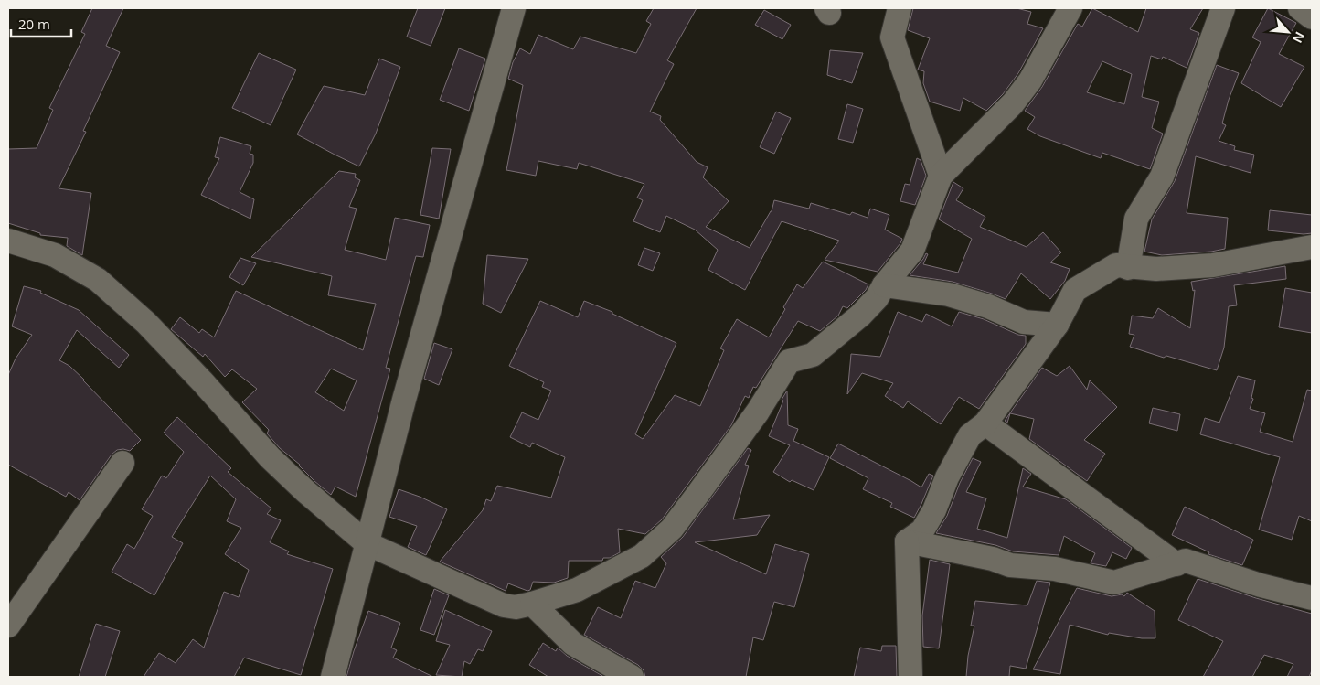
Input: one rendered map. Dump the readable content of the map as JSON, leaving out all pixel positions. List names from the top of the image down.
{
  "scale_bar": "20 m",
  "north": "bottom right"
}
